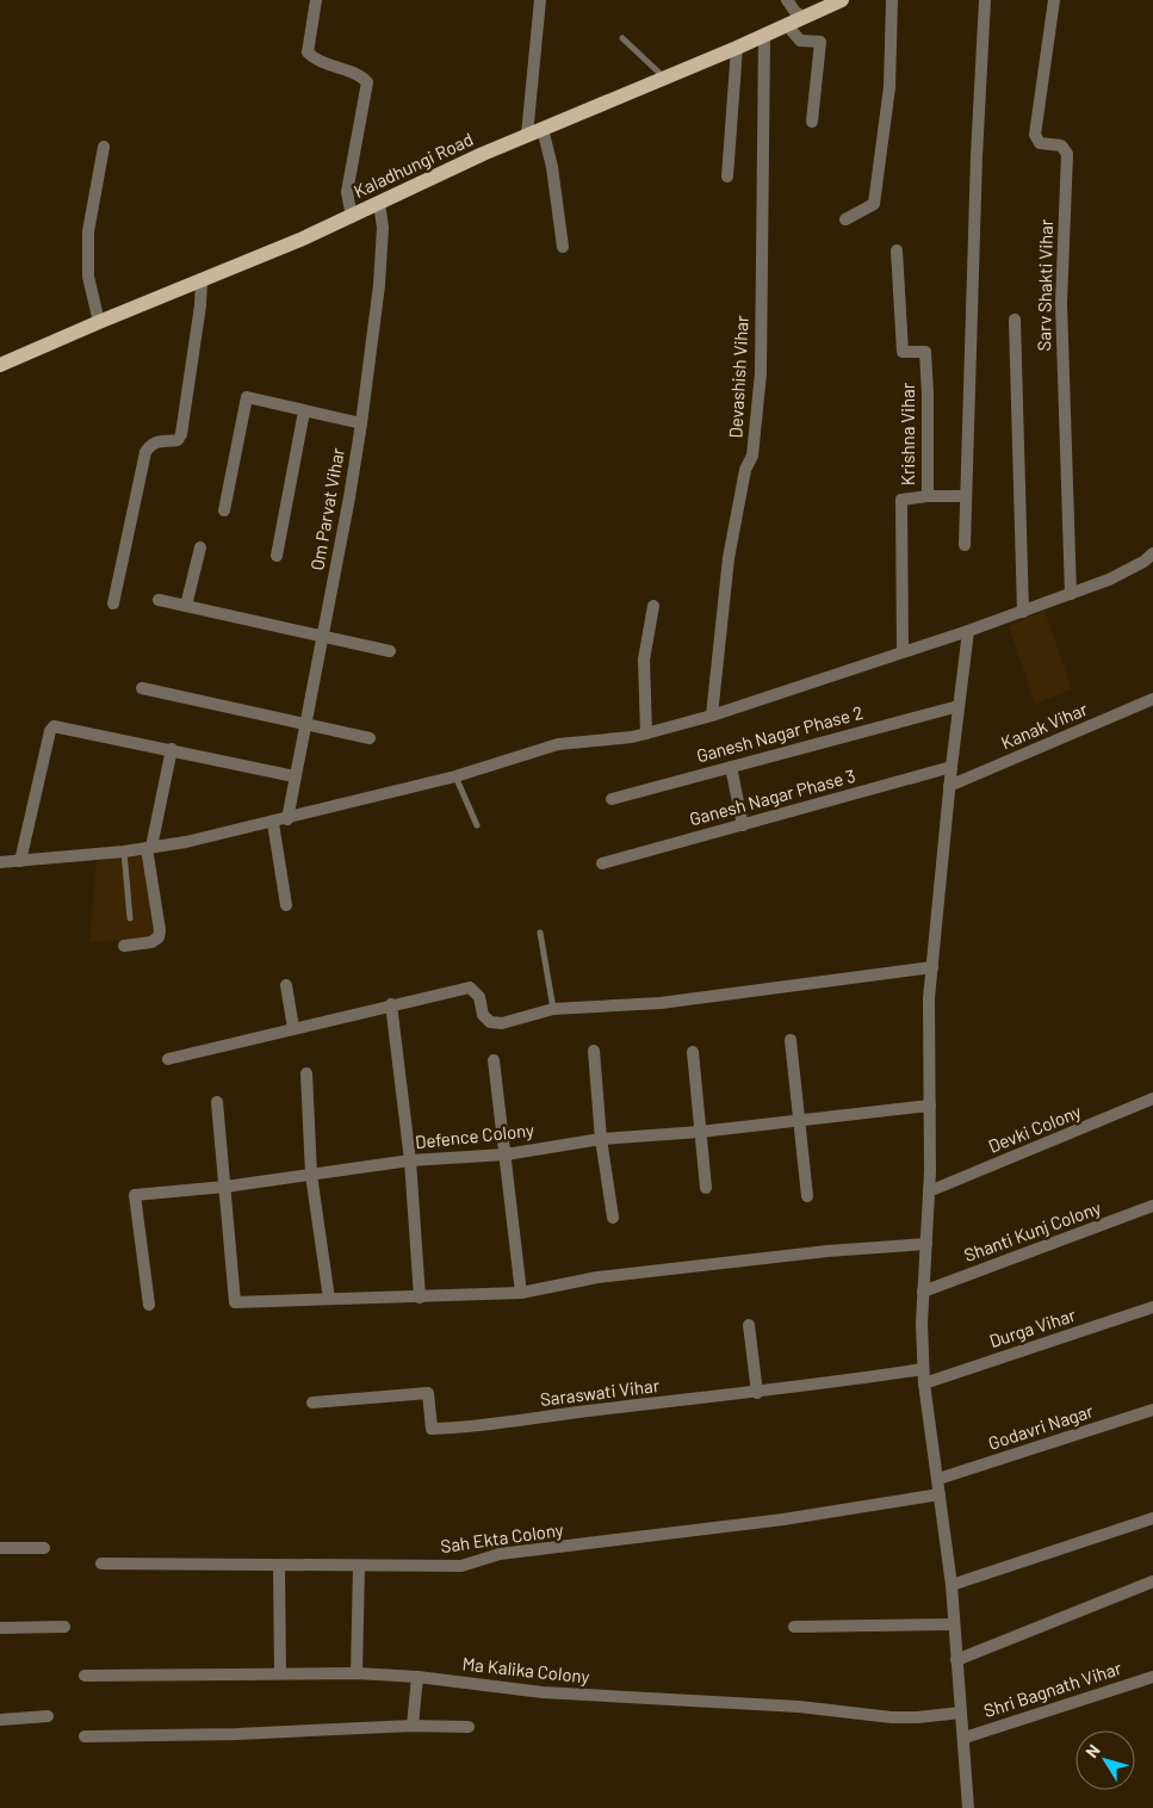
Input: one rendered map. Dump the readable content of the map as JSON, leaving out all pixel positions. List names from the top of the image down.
{
  "streets": {
    "main road": ["Kaladhungi Road"],
    "street": [
      "Sarv Shakti Vihar",
      "Devashish Vihar",
      "Krishna Vihar",
      "Om Parvat Vihar",
      "Kanak Vihar",
      "Ganesh Nagar Phase 2",
      "Ganesh Nagar Phase 3",
      "Devki Colony",
      "Defence Colony",
      "Shanti Kunj Colony",
      "Durga Vihar",
      "Saraswati Vihar",
      "Godavri Nagar",
      "Sah Ekta Colony",
      "Ma Kalika Colony",
      "Shri Bagnath Vihar"
    ]
  },
  "crossings": [
    ["Kaladhungi Road", "Devashish Vihar"],
    ["Kaladhungi Road", "Om Parvat Vihar"]
  ],
  "north": "top left"
}
